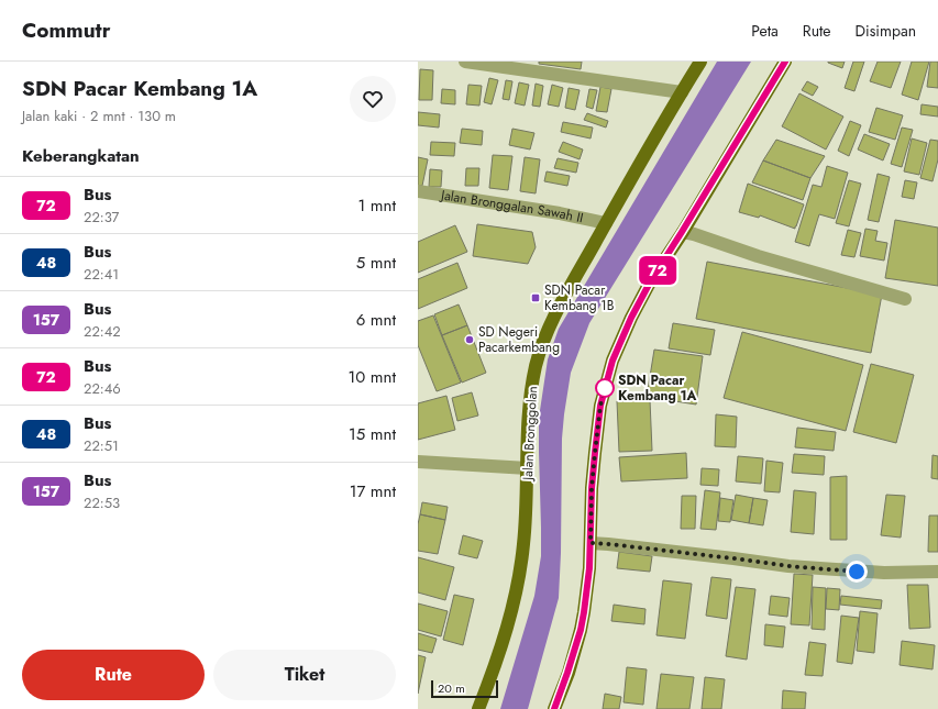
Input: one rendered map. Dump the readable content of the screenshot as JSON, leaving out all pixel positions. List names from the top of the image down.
{
  "streets": {
    "main road": ["Jalan Bronggolan"],
    "street": ["Jalan Bronggalan Sawah II"]
  },
  "crossings": [
    ["Jalan Bronggalan Sawah II", "Jalan Bronggolan"]
  ],
  "places": {
    "transit": ["SDN Pacar Kembang 1B"],
    "other": ["SD Negeri Pacarkembang", "SDN Pacar Kembang 1A"]
  },
  "lines": ["bus line 72"],
  "scale_bar": "20 m",
  "page": {
    "header": "Commutr",
    "nav": ["Peta", "Rute", "Disimpan"],
    "heading": [
      ["SDN Pacar Kembang 1A", "Jalan kaki · 2 mnt · 130 m"],
      "Keberangkatan"
    ],
    "on_map": "72",
    "list": [
      {
        "mark": "72",
        "name": "Bus",
        "note": "22:37",
        "value": "1 mnt"
      },
      {
        "mark": "48",
        "name": "Bus",
        "note": "22:41",
        "value": "5 mnt"
      },
      {
        "mark": "157",
        "name": "Bus",
        "note": "22:42",
        "value": "6 mnt"
      },
      {
        "mark": "72",
        "name": "Bus",
        "note": "22:46",
        "value": "10 mnt"
      },
      {
        "mark": "48",
        "name": "Bus",
        "note": "22:51",
        "value": "15 mnt"
      },
      {
        "mark": "157",
        "name": "Bus",
        "note": "22:53",
        "value": "17 mnt"
      }
    ],
    "buttons": ["Rute", "Tiket"],
    "scale": "20 m"
  }
}
